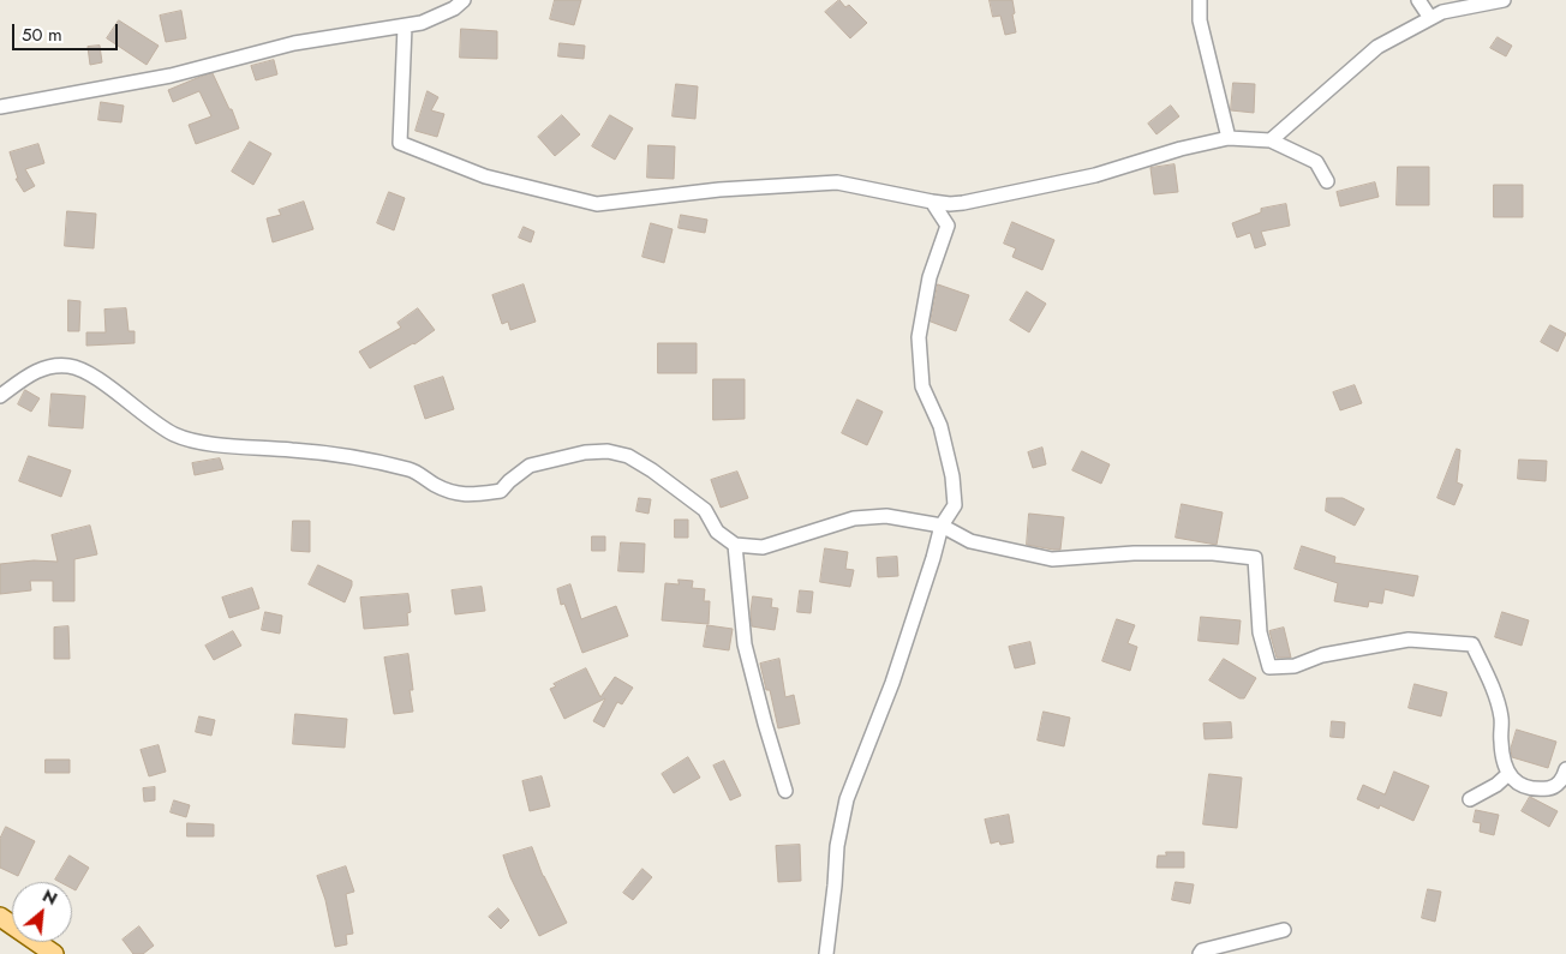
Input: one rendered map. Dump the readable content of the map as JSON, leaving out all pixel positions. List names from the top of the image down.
{
  "scale_bar": "50 m",
  "north": "top right"
}
